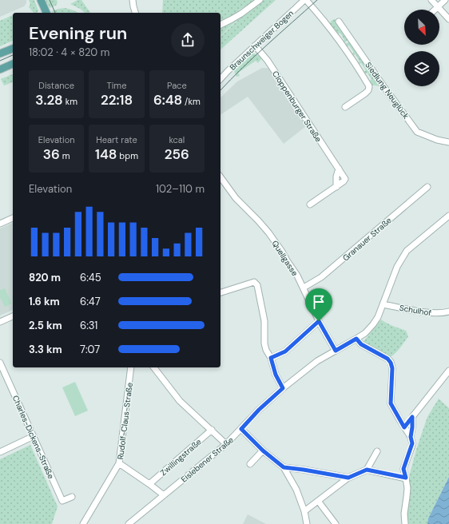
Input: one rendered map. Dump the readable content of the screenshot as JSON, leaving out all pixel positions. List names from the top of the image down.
{
  "streets": {
    "street": [
      "Braunschweiger Bogen",
      "Siedlung Neuglück",
      "Cloppenburger Straße",
      "Granauer Straße",
      "Quellgasse",
      "Schulhof",
      "Rudolf-Claus-Straße",
      "Charles-Dickens-Straße",
      "Zwillingstraße",
      "Eislebener Straße"
    ]
  },
  "crossings": [
    ["Braunschweiger Bogen", "Siedlung Neuglück"],
    ["Braunschweiger Bogen", "Cloppenburger Straße"],
    ["Granauer Straße", "Quellgasse"],
    ["Quellgasse", "Eislebener Straße"],
    ["Schulhof", "Eislebener Straße"]
  ],
  "north": "bottom right",
  "page": {
    "heading": ["Evening run", "18:02 · 4 × 820 m"],
    "stats": [
      ["Distance", "3.28 km"],
      ["Time", "22:18"],
      ["Pace", "6:48 /km"],
      ["Elevation", "36 m"],
      ["Heart rate", "148 bpm"],
      ["kcal", "256"]
    ],
    "chart": ["Elevation", "102–110 m"],
    "list": [
      {
        "name": "820 m",
        "note": "6:45"
      },
      {
        "name": "1.6 km",
        "note": "6:47"
      },
      {
        "name": "2.5 km",
        "note": "6:31"
      },
      {
        "name": "3.3 km",
        "note": "7:07"
      }
    ]
  }
}
